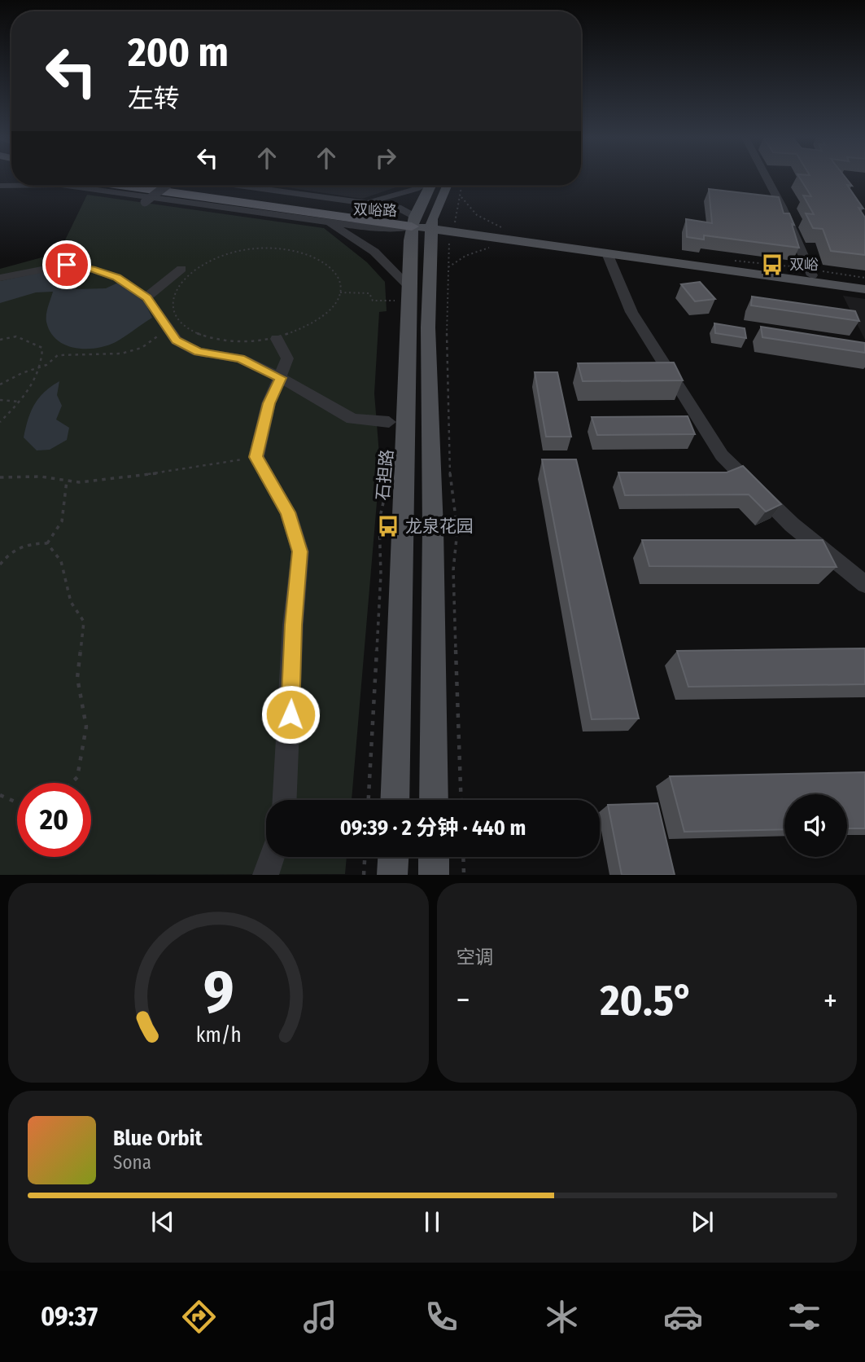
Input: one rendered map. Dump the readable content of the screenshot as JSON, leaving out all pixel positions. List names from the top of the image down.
{
  "streets": {
    "highway": ["双峪路"],
    "main road": ["石担路"]
  },
  "crossings": [
    ["双峪路", "石担路"]
  ],
  "places": {
    "bus stop": ["双峪", "龙泉花园"]
  },
  "page": {
    "turn": ["200 m", "左转"],
    "limit": "20",
    "trip": "09:39 · 2 分钟 · 440 m",
    "tile": "空调",
    "heat": ["−", "20.5°", "+"],
    "song": ["Blue Orbit", "Sona"],
    "tabs": "09:37",
    "gauge": ["9", "km/h"]
  }
}
